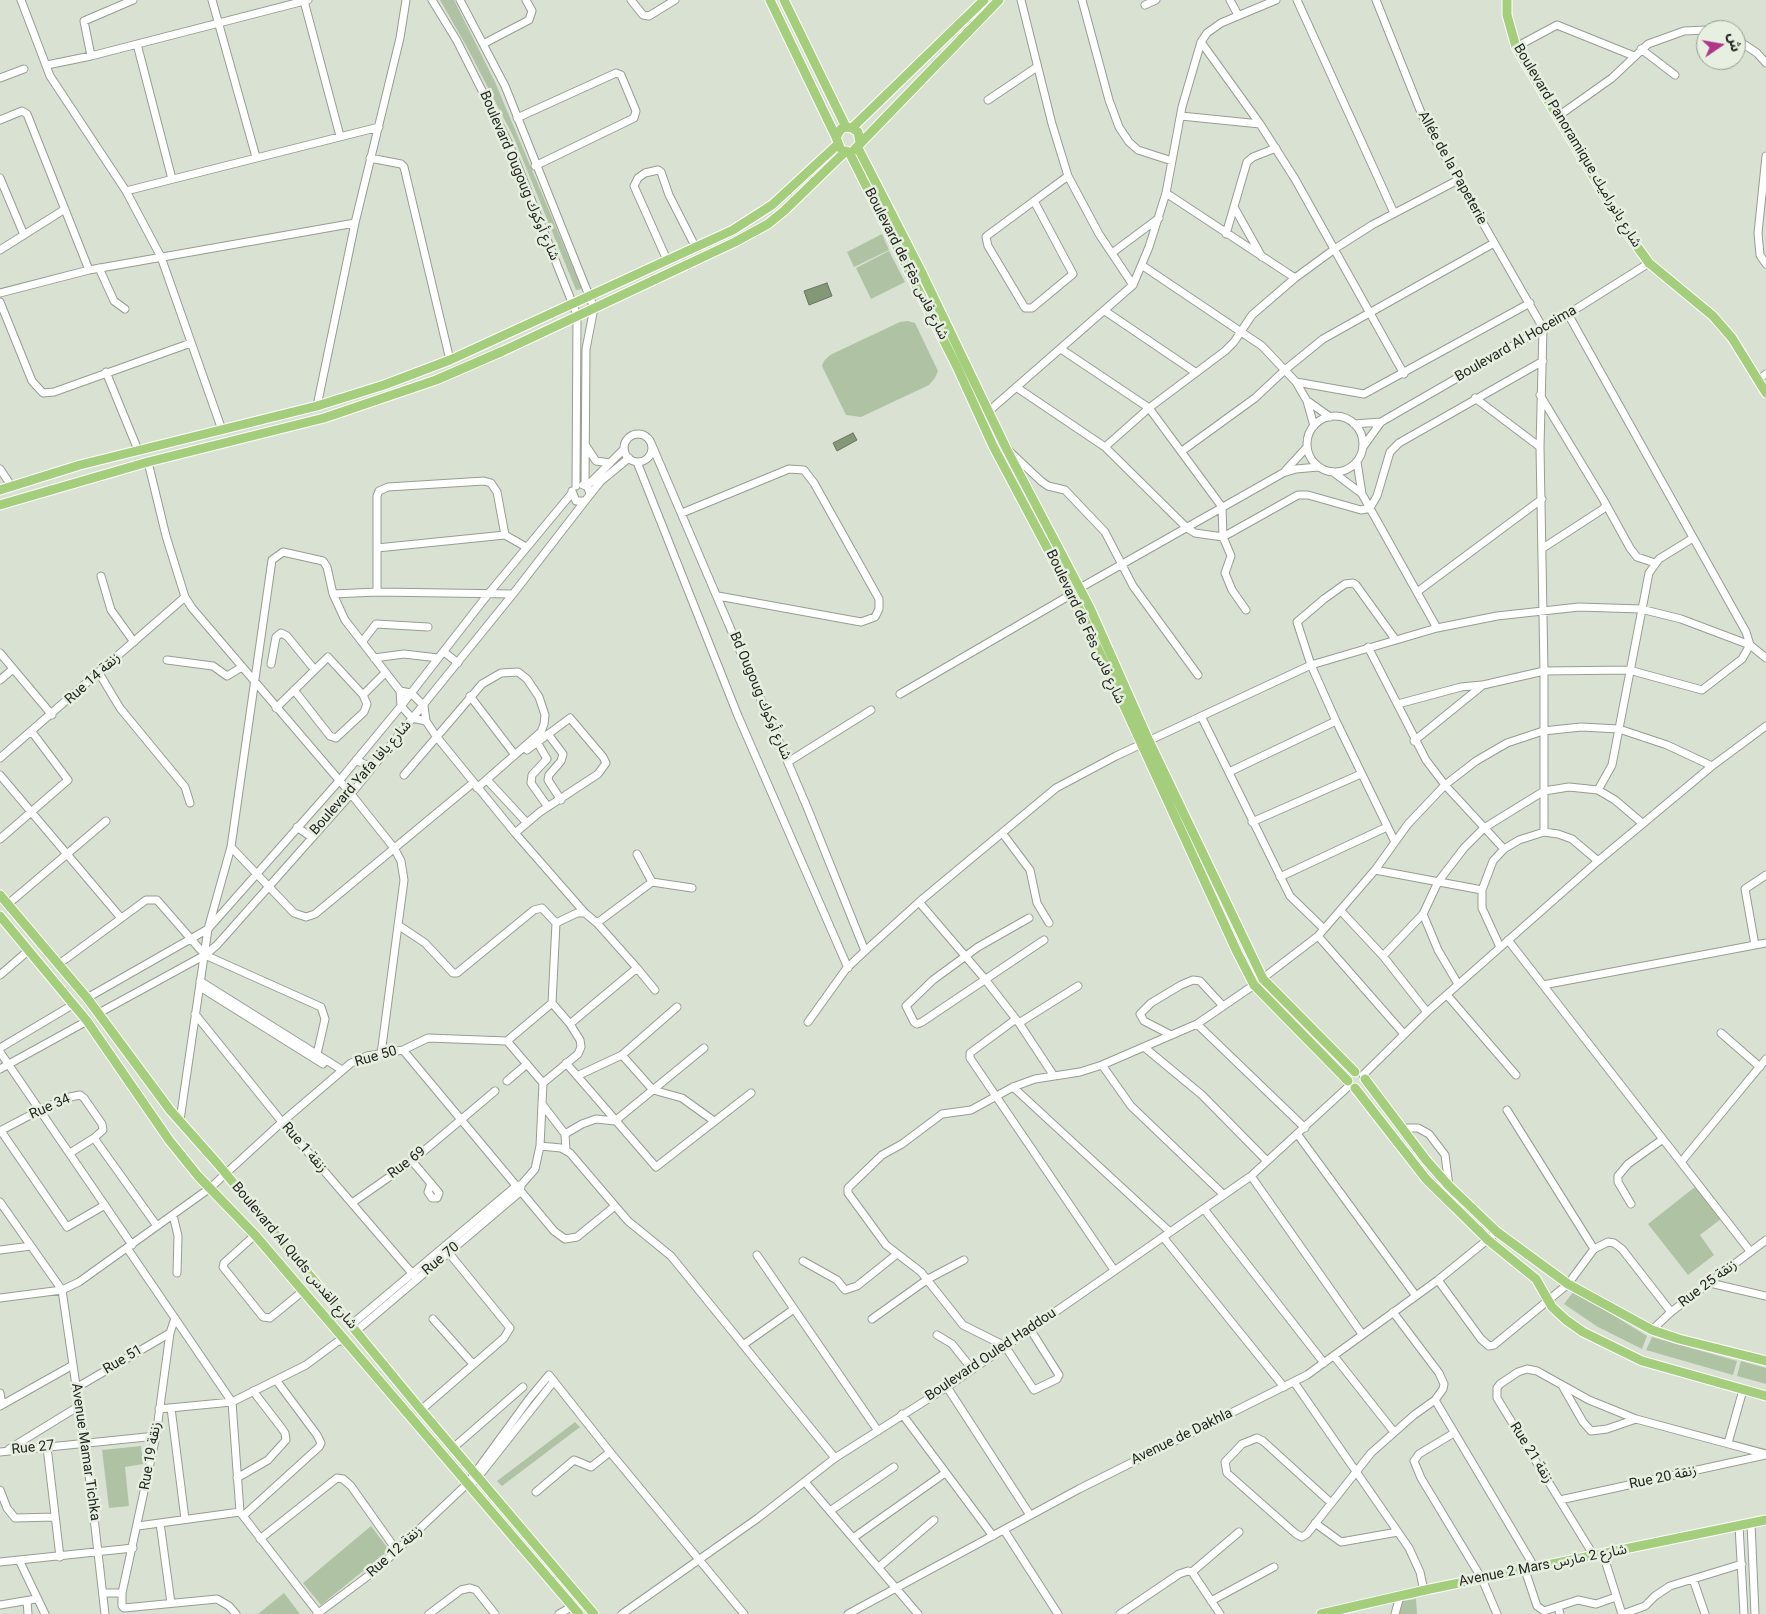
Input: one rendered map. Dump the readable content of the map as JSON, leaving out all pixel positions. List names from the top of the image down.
{
  "streets": {
    "main road": [
      "Boulevard Panoramique شارع بانوراميك",
      "Boulevard de Fès شارع فاس",
      "Boulevard Al Quds شارع القدس",
      "Avenue 2 Mars شارع 2 مارس"
    ],
    "street": [
      "Allée de la Papeterie",
      "Boulevard Ougoug شارع أوكوك",
      "Boulevard Al Hoceima",
      "Rue 14 زنقة",
      "Bd Ougoug شارع أوكوك",
      "Boulevard Yafa شارع يافا",
      "Rue 50",
      "Rue 34",
      "Rue 1 زنقة",
      "Rue 69",
      "Rue 70",
      "Rue 25 زنقة",
      "Boulevard Ouled Haddou",
      "Rue 51",
      "Avenue de Dakhla",
      "Rue 27",
      "Avenue Mamar Tichka",
      "Rue 21 زنقة",
      "Rue 19 زنقة",
      "Rue 20 زنقة",
      "Rue 12 زنقة"
    ]
  },
  "crossings": [
    ["Boulevard Panoramique شارع بانوراميك", "Boulevard Al Hoceima"],
    ["Allée de la Papeterie", "Boulevard Al Hoceima"],
    ["Boulevard de Fès شارع فاس", "Rue 25 زنقة"],
    ["Boulevard de Fès شارع فاس", "Boulevard Ouled Haddou"],
    ["Boulevard de Fès شارع فاس", "Avenue de Dakhla"],
    ["Boulevard Yafa شارع يافا", "Boulevard Al Quds شارع القدس"],
    ["Rue 50", "Rue 1 زنقة"],
    ["Rue 50", "Boulevard Al Quds شارع القدس"],
    ["Rue 50", "Avenue Mamar Tichka"],
    ["Rue 1 زنقة", "Rue 69"],
    ["Rue 1 زنقة", "Rue 70"],
    ["Boulevard Al Quds شارع القدس", "Rue 70"],
    ["Boulevard Al Quds شارع القدس", "Rue 12 زنقة"],
    ["Rue 51", "Avenue Mamar Tichka"],
    ["Rue 51", "Rue 19 زنقة"],
    ["Rue 27", "Avenue Mamar Tichka"],
    ["Rue 27", "Rue 19 زنقة"],
    ["Rue 21 زنقة", "Rue 20 زنقة"],
    ["Rue 21 زنقة", "Avenue 2 Mars شارع 2 مارس"]
  ],
  "north": "right"
}
